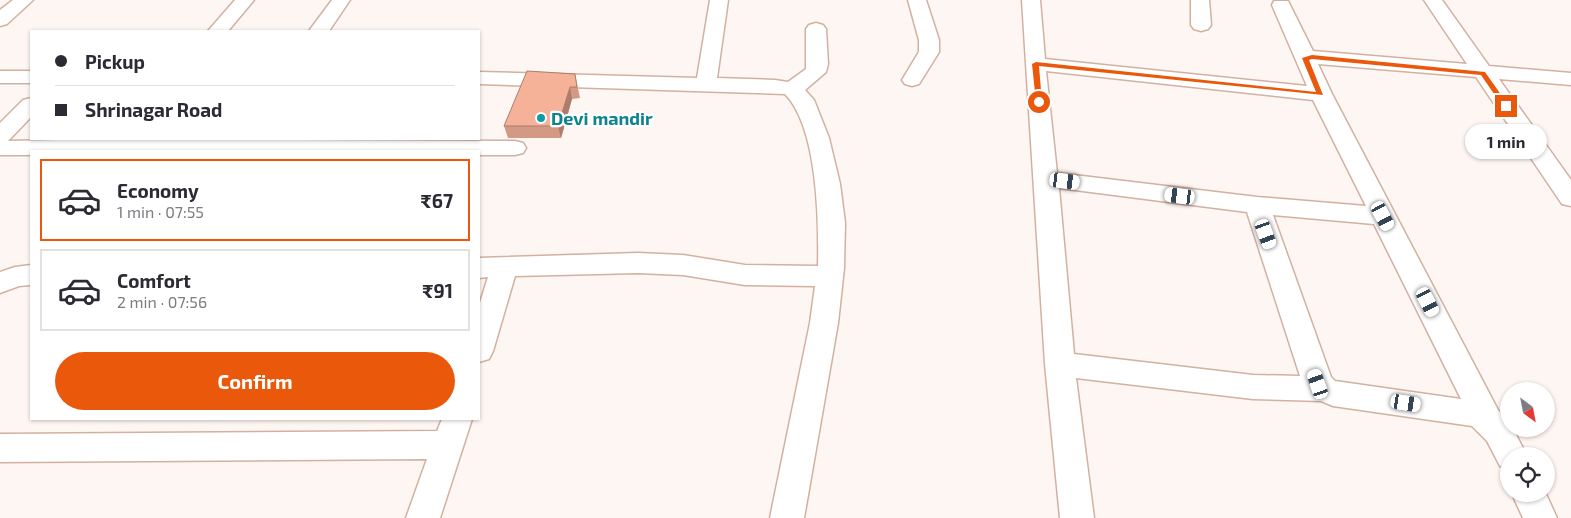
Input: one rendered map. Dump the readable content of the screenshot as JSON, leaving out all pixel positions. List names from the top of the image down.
{
  "places": ["Devi mandir"],
  "north": "bottom right",
  "page": {
    "banner": ["Pickup", "Shrinagar Road"],
    "bubble": "1 min",
    "list": [
      {
        "name": "Economy",
        "note": "1 min · 07:55",
        "value": "₹67"
      },
      {
        "name": "Comfort",
        "note": "2 min · 07:56",
        "value": "₹91"
      }
    ],
    "buttons": "Confirm"
  }
}
